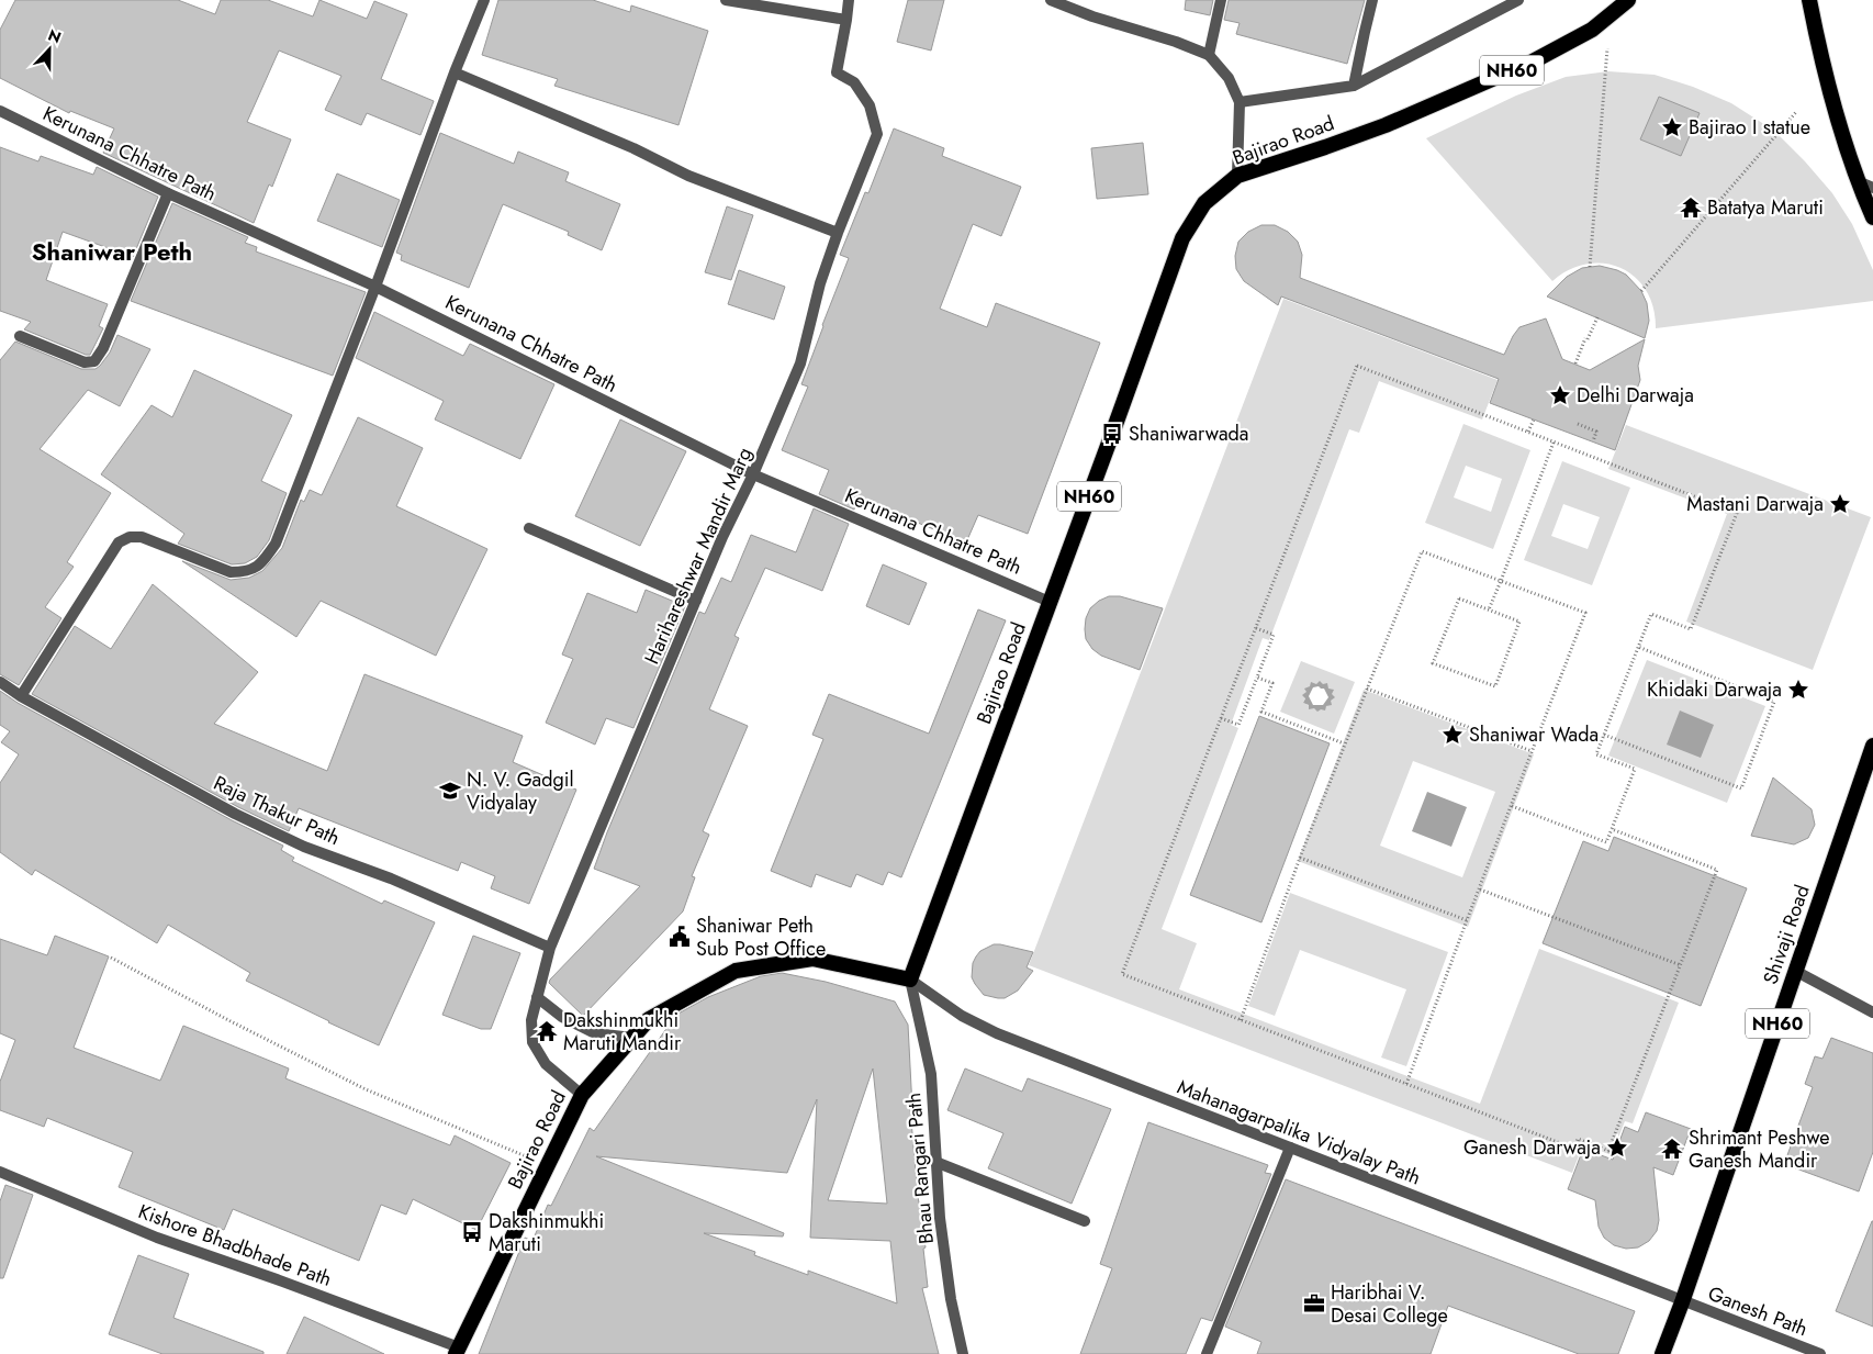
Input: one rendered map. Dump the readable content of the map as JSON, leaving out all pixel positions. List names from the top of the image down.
{
  "streets": {
    "highway": ["NH60", "Bajirao Road", "Shivaji Road"],
    "street": [
      "Kerunana Chhatre Path",
      "Harihareshwar Mandir Marg",
      "Raja Thakur Path",
      "Mahanagarpalika Vidyalay Path",
      "Bhau Rangari Path",
      "Kishore Bhadbhade Path",
      "Ganesh Path"
    ]
  },
  "crossings": [
    ["Bajirao Road", "Kerunana Chhatre Path"],
    ["Bajirao Road", "Harihareshwar Mandir Marg"],
    ["Bajirao Road", "Mahanagarpalika Vidyalay Path"],
    ["Bajirao Road", "Bhau Rangari Path"],
    ["Bajirao Road", "Kishore Bhadbhade Path"],
    ["Kerunana Chhatre Path", "Harihareshwar Mandir Marg"],
    ["Harihareshwar Mandir Marg", "Raja Thakur Path"],
    ["Shivaji Road", "Mahanagarpalika Vidyalay Path"],
    ["Shivaji Road", "Ganesh Path"],
    ["Mahanagarpalika Vidyalay Path", "Bhau Rangari Path"],
    ["Mahanagarpalika Vidyalay Path", "Ganesh Path"]
  ],
  "districts": ["Shaniwar Peth"],
  "places": {
    "place": [
      "Bajirao I statue",
      "Delhi Darwaja",
      "Mastani Darwaja",
      "Khidaki Darwaja",
      "Shaniwar Wada",
      "Ganesh Darwaja"
    ],
    "temple": ["Batatya Maruti", "Dakshinmukhi Maruti Mandir", "Shrimant Peshwe Ganesh Mandir"],
    "bus stop": ["Shaniwarwada", "Dakshinmukhi Maruti"],
    "school or university": ["N. V. Gadgil Vidyalay"],
    "public building": ["Shaniwar Peth Sub Post Office"],
    "office": ["Haribhai V. Desai College"]
  },
  "north": "top"
}
